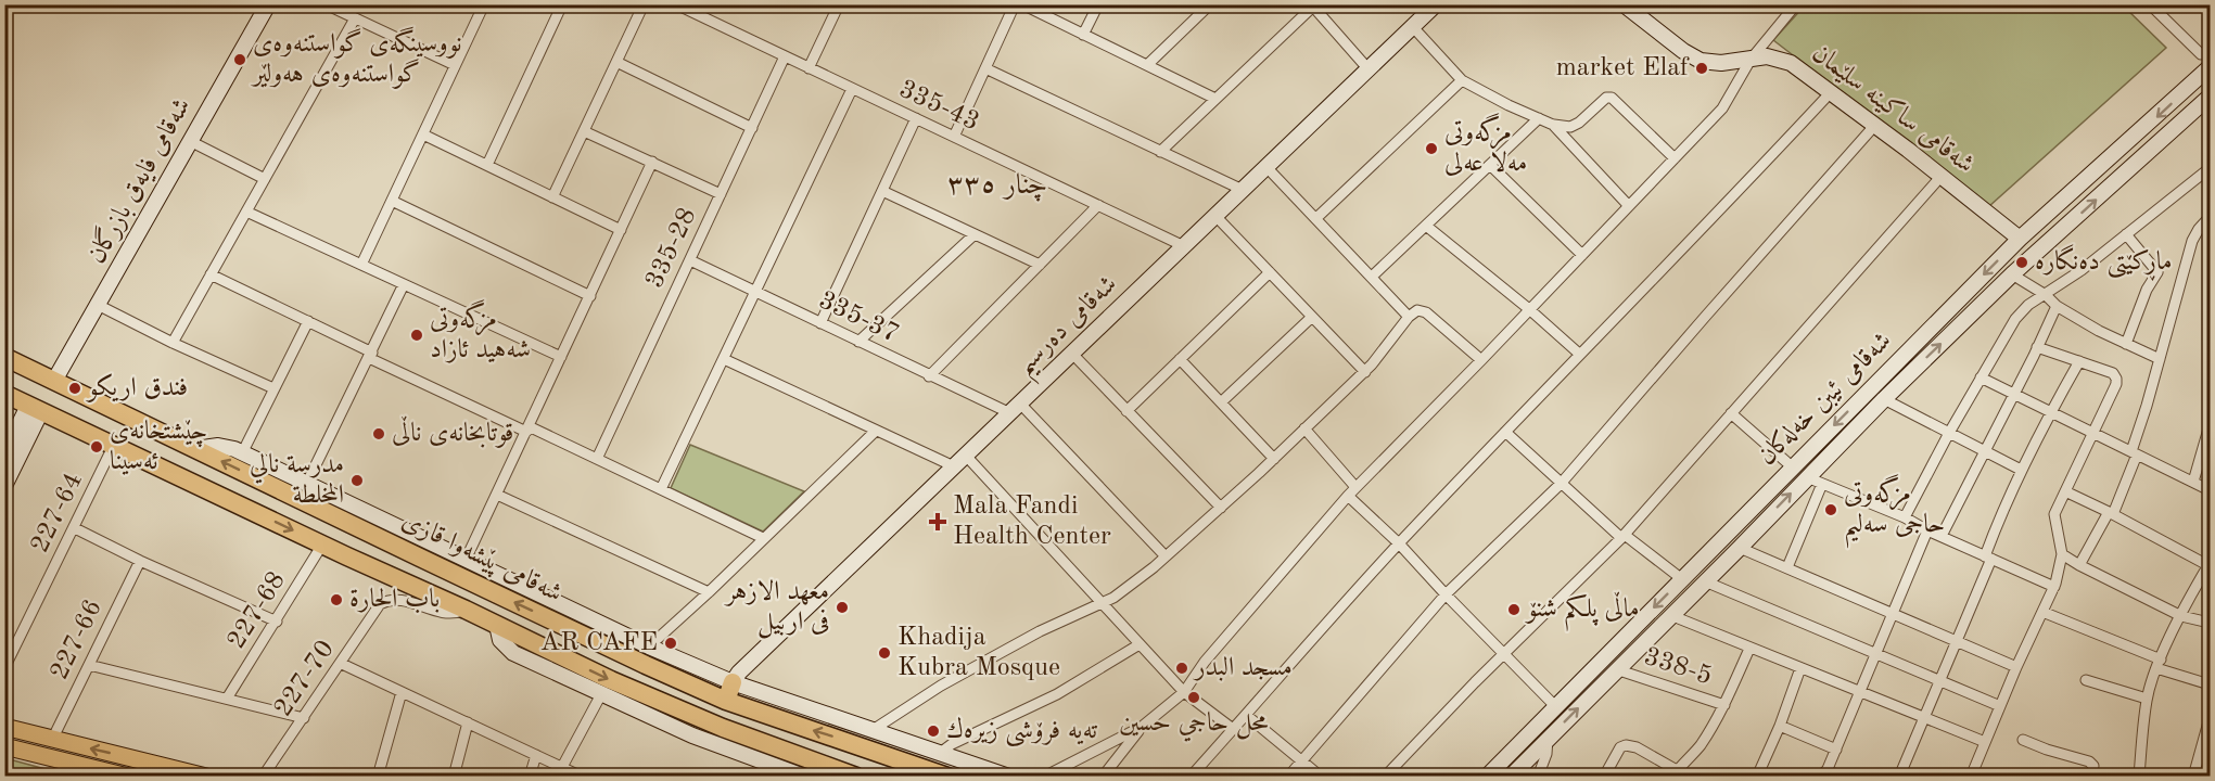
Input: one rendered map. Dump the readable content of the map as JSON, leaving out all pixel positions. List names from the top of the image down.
{
  "streets": {
    "highway": ["شەقامی پێشەوا قازی"],
    "street": [
      "335-43",
      "شەقامی ساکینە سلێمان",
      "شەقامی فایەق بازرگان",
      "335-28",
      "335-37",
      "شەقامی دەرسیم",
      "شەقامی ئیبن خەلەکان",
      "227-64",
      "227-68",
      "227-66",
      "338-5",
      "227-70"
    ]
  },
  "crossings": [
    ["335-43", "335-28"],
    ["335-43", "شەقامی دەرسیم"],
    ["شەقامی ساکینە سلێمان", "شەقامی ئیبن خەلەکان"],
    ["شەقامی فایەق بازرگان", "شەقامی پێشەوا قازی"],
    ["335-28", "335-37"],
    ["335-37", "شەقامی دەرسیم"],
    ["شەقامی ئیبن خەلەکان", "338-5"],
    ["227-64", "شەقامی پێشەوا قازی"],
    ["شەقامی پێشەوا قازی", "227-68"],
    ["شەقامی پێشەوا قازی", "227-70"]
  ],
  "districts": ["چنار ٣٣٥"],
  "places": {
    "other": [
      "نووسینگەی گواستنەوەی گواستنەوەی هەولێر",
      "market Elaf",
      "مزگەوتی مەلا عەلی",
      "ماڕكێتی دەنگارە",
      "مزگەوتی شەهید ئازاد",
      "فندق اريكو",
      "قوتابخانەی ناڵی",
      "چێشتخانەی ئەسینا",
      "مدرسة نالي المخلطة",
      "مزگەوتی حاجی سەلیم",
      "باب الحارة",
      "معهد الازهر فی اربیل",
      "ماڵی پلکم شنۆ",
      "AR CAFE",
      "Khadija Kubra Mosque",
      "مسجد البدر",
      "محل حاجي حسین",
      "تەیە فرۆشی زیرەك"
    ],
    "health": ["Mala Fandi Health Center"]
  }
}
